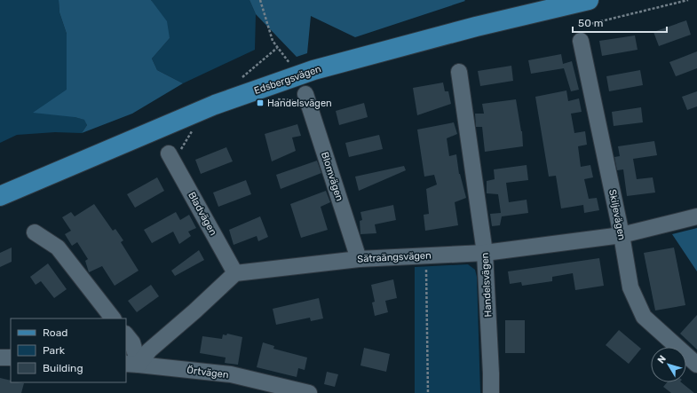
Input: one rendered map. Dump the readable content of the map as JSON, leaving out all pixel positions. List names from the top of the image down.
{
  "streets": {
    "main road": ["Edsbergsvägen"],
    "street": [
      "Blomvägen",
      "Bladvägen",
      "Skiljevägen",
      "Sätraängsvägen",
      "Handelsvägen",
      "Örtvägen"
    ]
  },
  "crossings": [
    ["Blomvägen", "Sätraängsvägen"],
    ["Bladvägen", "Sätraängsvägen"],
    ["Skiljevägen", "Sätraängsvägen"],
    ["Sätraängsvägen", "Handelsvägen"]
  ],
  "places": {
    "transit": ["Handelsvägen"]
  },
  "legend": ["Road", "Park", "Building"],
  "scale_bar": "50 m",
  "north": "top left"
}
